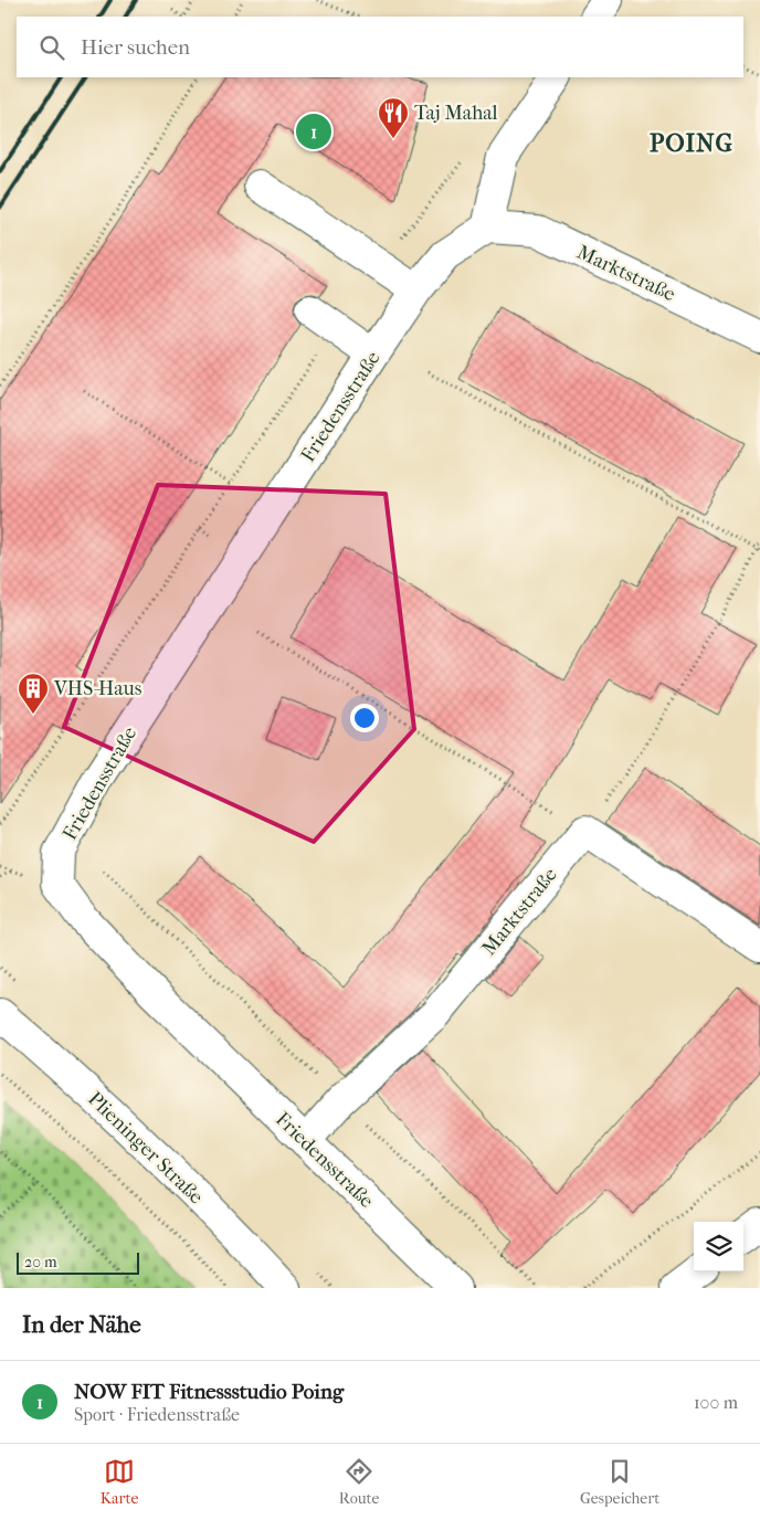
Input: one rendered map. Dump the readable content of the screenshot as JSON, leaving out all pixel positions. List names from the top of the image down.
{
  "streets": {
    "street": ["Marktstraße", "Friedensstraße", "Plieninger Straße"]
  },
  "crossings": [
    ["Marktstraße", "Friedensstraße"]
  ],
  "districts": ["POING"],
  "places": {
    "restaurant": ["Taj Mahal"],
    "building": ["VHS-Haus"]
  },
  "scale_bar": "20 m",
  "page": {
    "search": "Hier suchen",
    "pins": "1",
    "scale": "20 m",
    "heading": "In der Nähe",
    "list": [
      {
        "mark": "1",
        "name": "NOW FIT Fitnessstudio Poing",
        "note": "Sport · Friedensstraße",
        "value": "100 m"
      }
    ],
    "nav": ["Karte", "Route", "Gespeichert"]
  }
}
